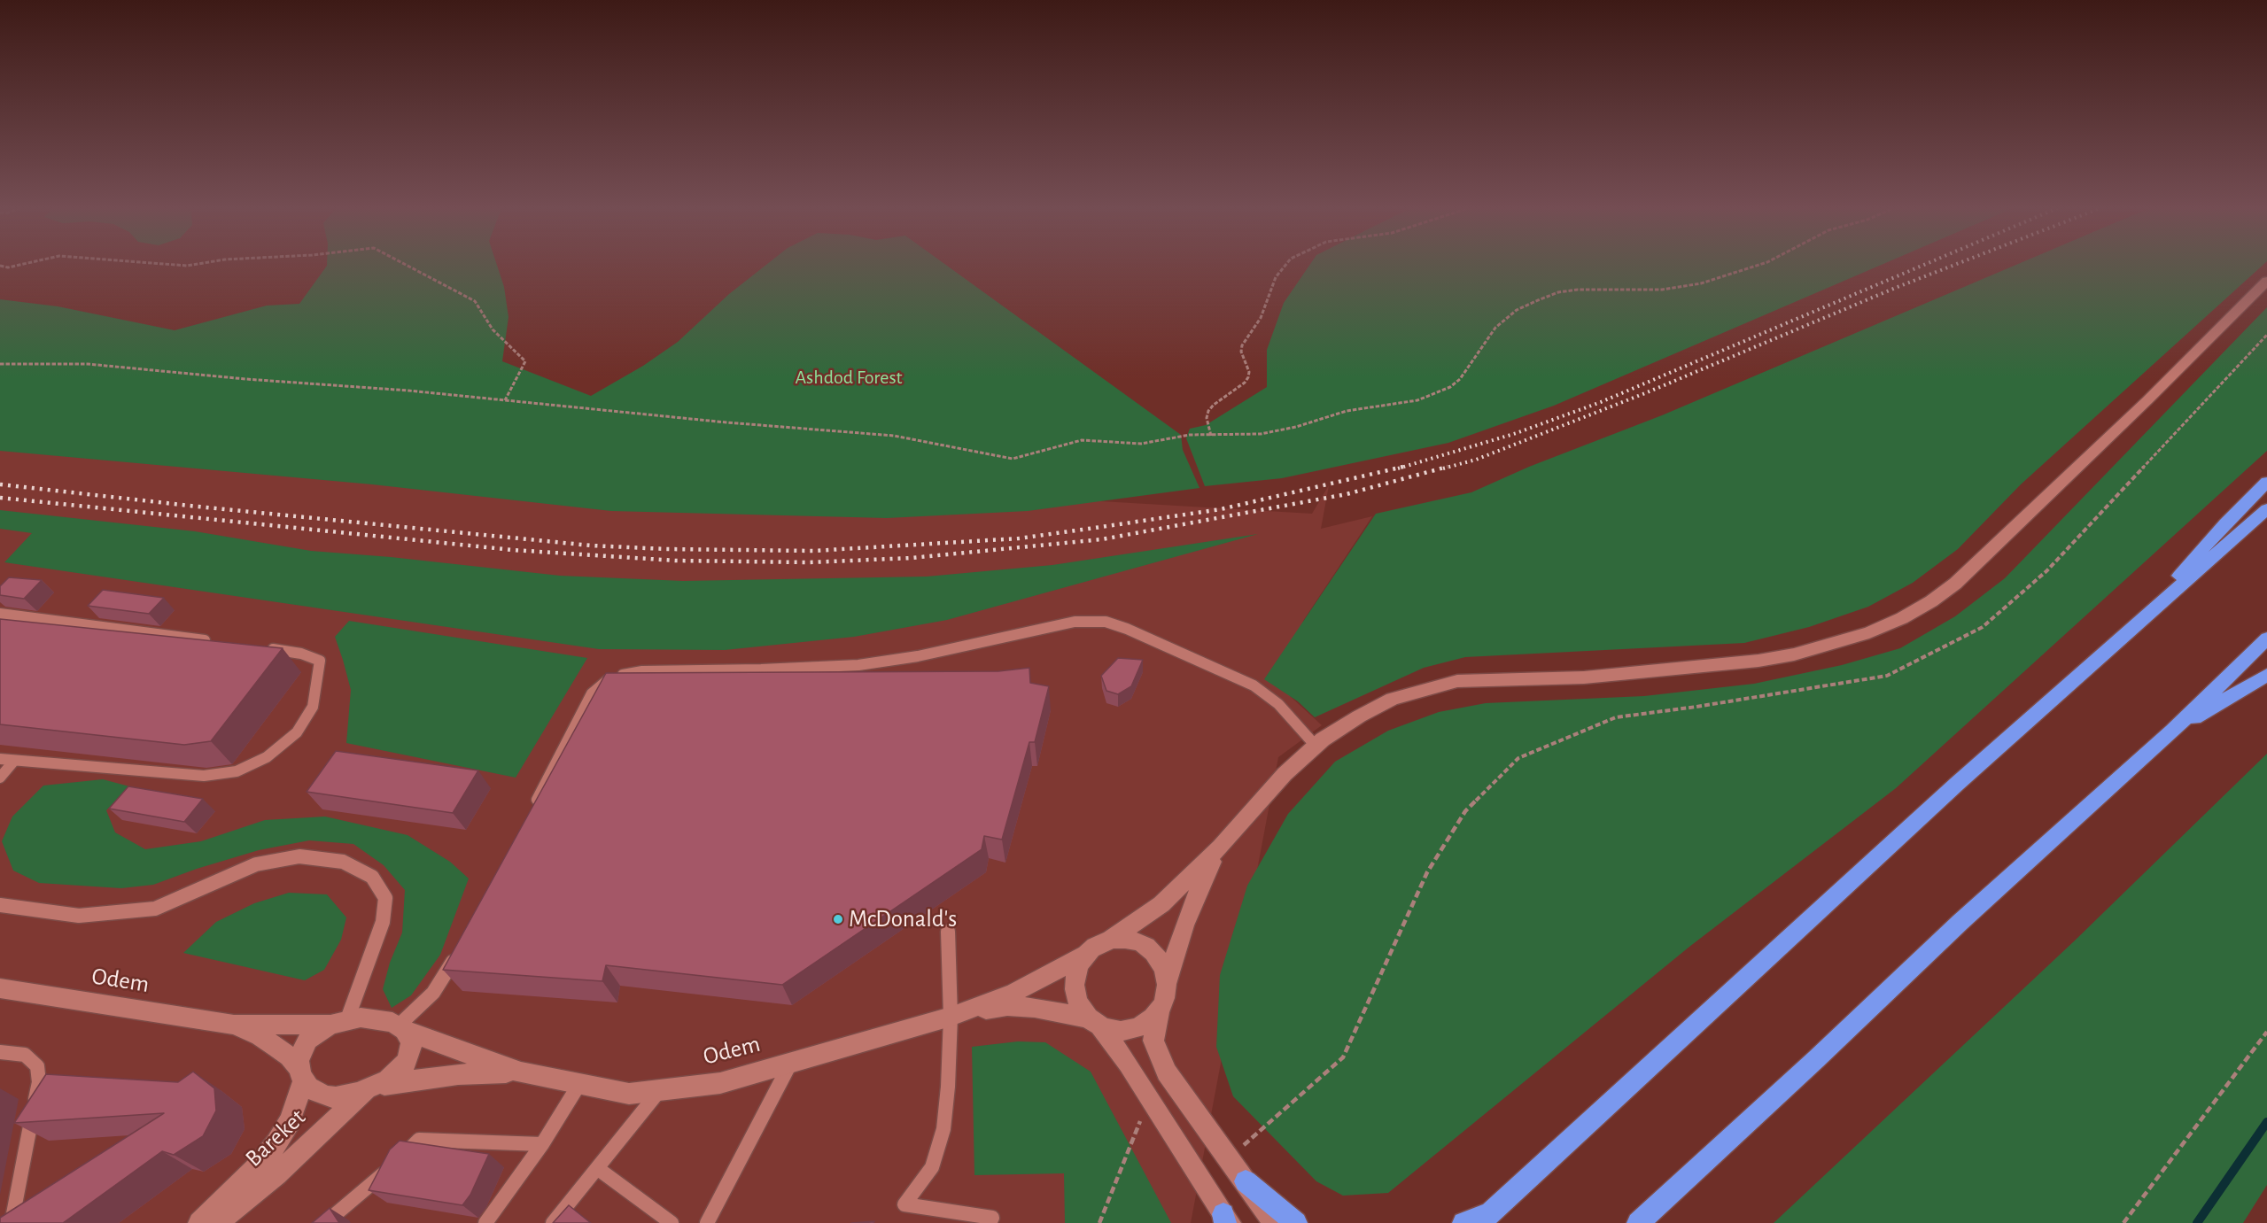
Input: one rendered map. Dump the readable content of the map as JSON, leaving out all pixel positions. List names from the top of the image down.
{
  "streets": {
    "street": ["Odem", "Bareket"]
  },
  "crossings": [
    ["Odem", "Bareket"]
  ],
  "parks": ["Ashdod Forest"],
  "places": ["McDonald's"]
}
